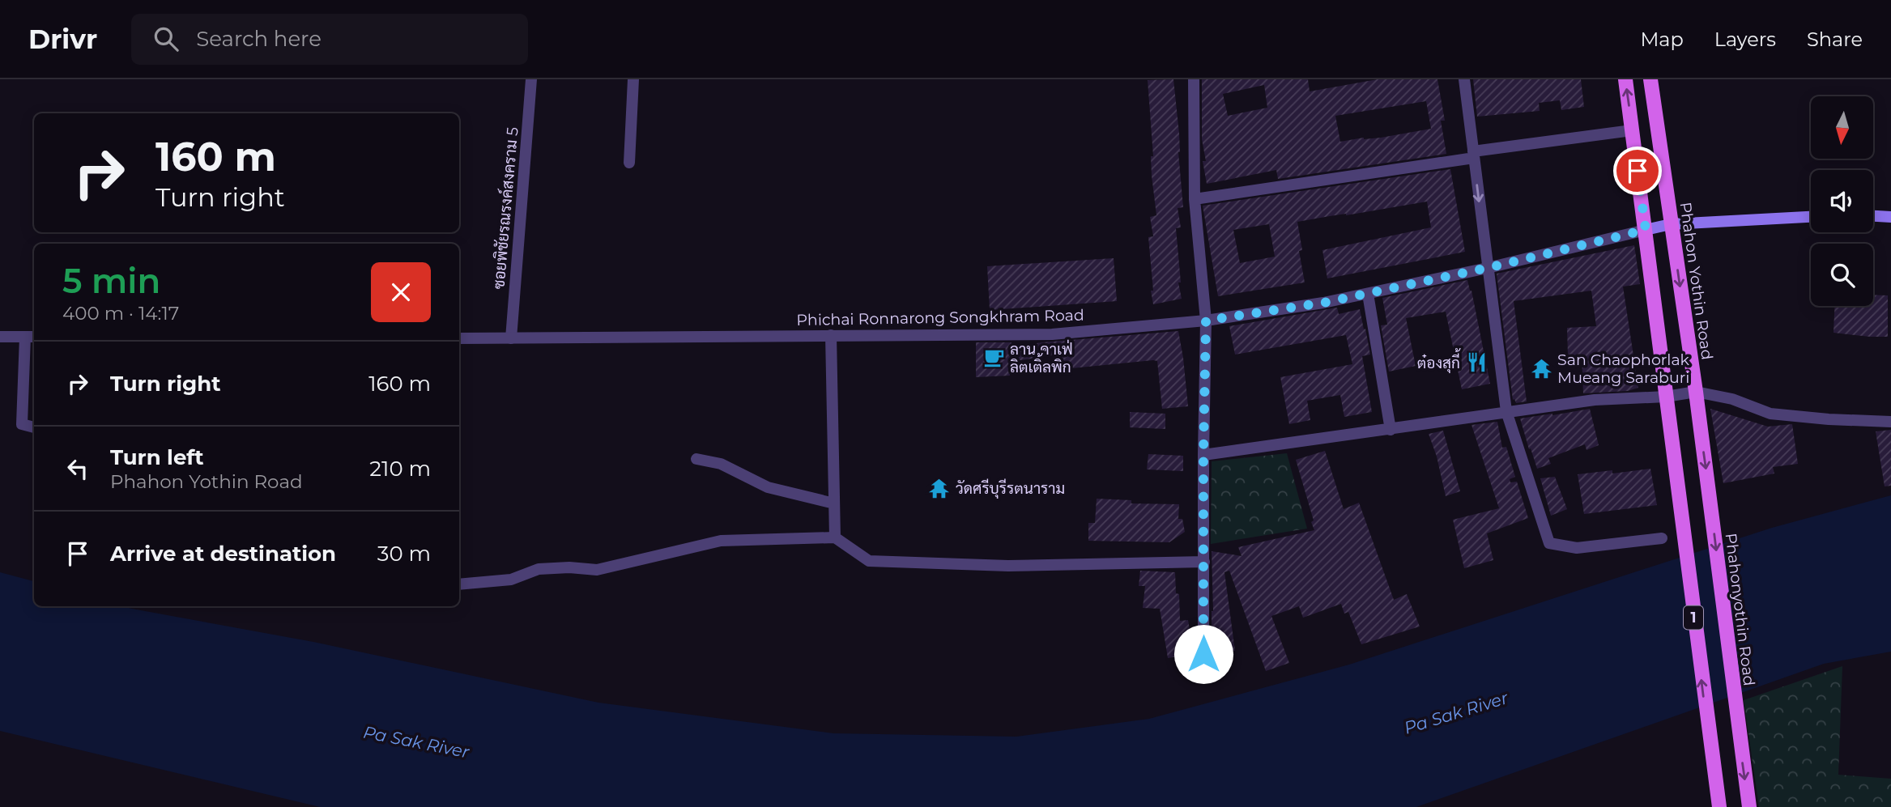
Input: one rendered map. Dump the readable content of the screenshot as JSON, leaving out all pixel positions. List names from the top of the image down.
{
  "streets": {
    "main road": [
      "Phahon Yothin Road",
      "Phichai Ronnarong Songkhram Road",
      "Phahonyothin Road",
      "1"
    ],
    "street": ["ซอยพิชัยรณรงค์สงคราม 5"]
  },
  "crossings": [
    ["ซอยพิชัยรณรงค์สงคราม 5", "Phichai Ronnarong Songkhram Road"],
    ["Phahon Yothin Road", "Phichai Ronnarong Songkhram Road"],
    ["Phahon Yothin Road", "Phahonyothin Road"],
    ["Phichai Ronnarong Songkhram Road", "1"]
  ],
  "water": ["Pa Sak River"],
  "places": {
    "cafe": ["ลาน คาเฟ่ ลิตเติ้ลพิก"],
    "restaurant": ["ต๋องสุกี้"],
    "temple": ["San Chaophorlak Mueang Saraburi", "วัดศรีบุรีรตนาราม"]
  },
  "north": "bottom",
  "page": {
    "header": "Drivr",
    "search": "Search here",
    "nav": ["Map", "Layers", "Share"],
    "turn": ["160 m", "Turn right"],
    "heading": ["5 min", "400 m · 14:17"],
    "list": [
      {
        "name": "Turn right",
        "value": "160 m"
      },
      {
        "name": "Turn left",
        "note": "Phahon Yothin Road",
        "value": "210 m"
      },
      {
        "name": "Arrive at destination",
        "value": "30 m"
      }
    ]
  }
}
